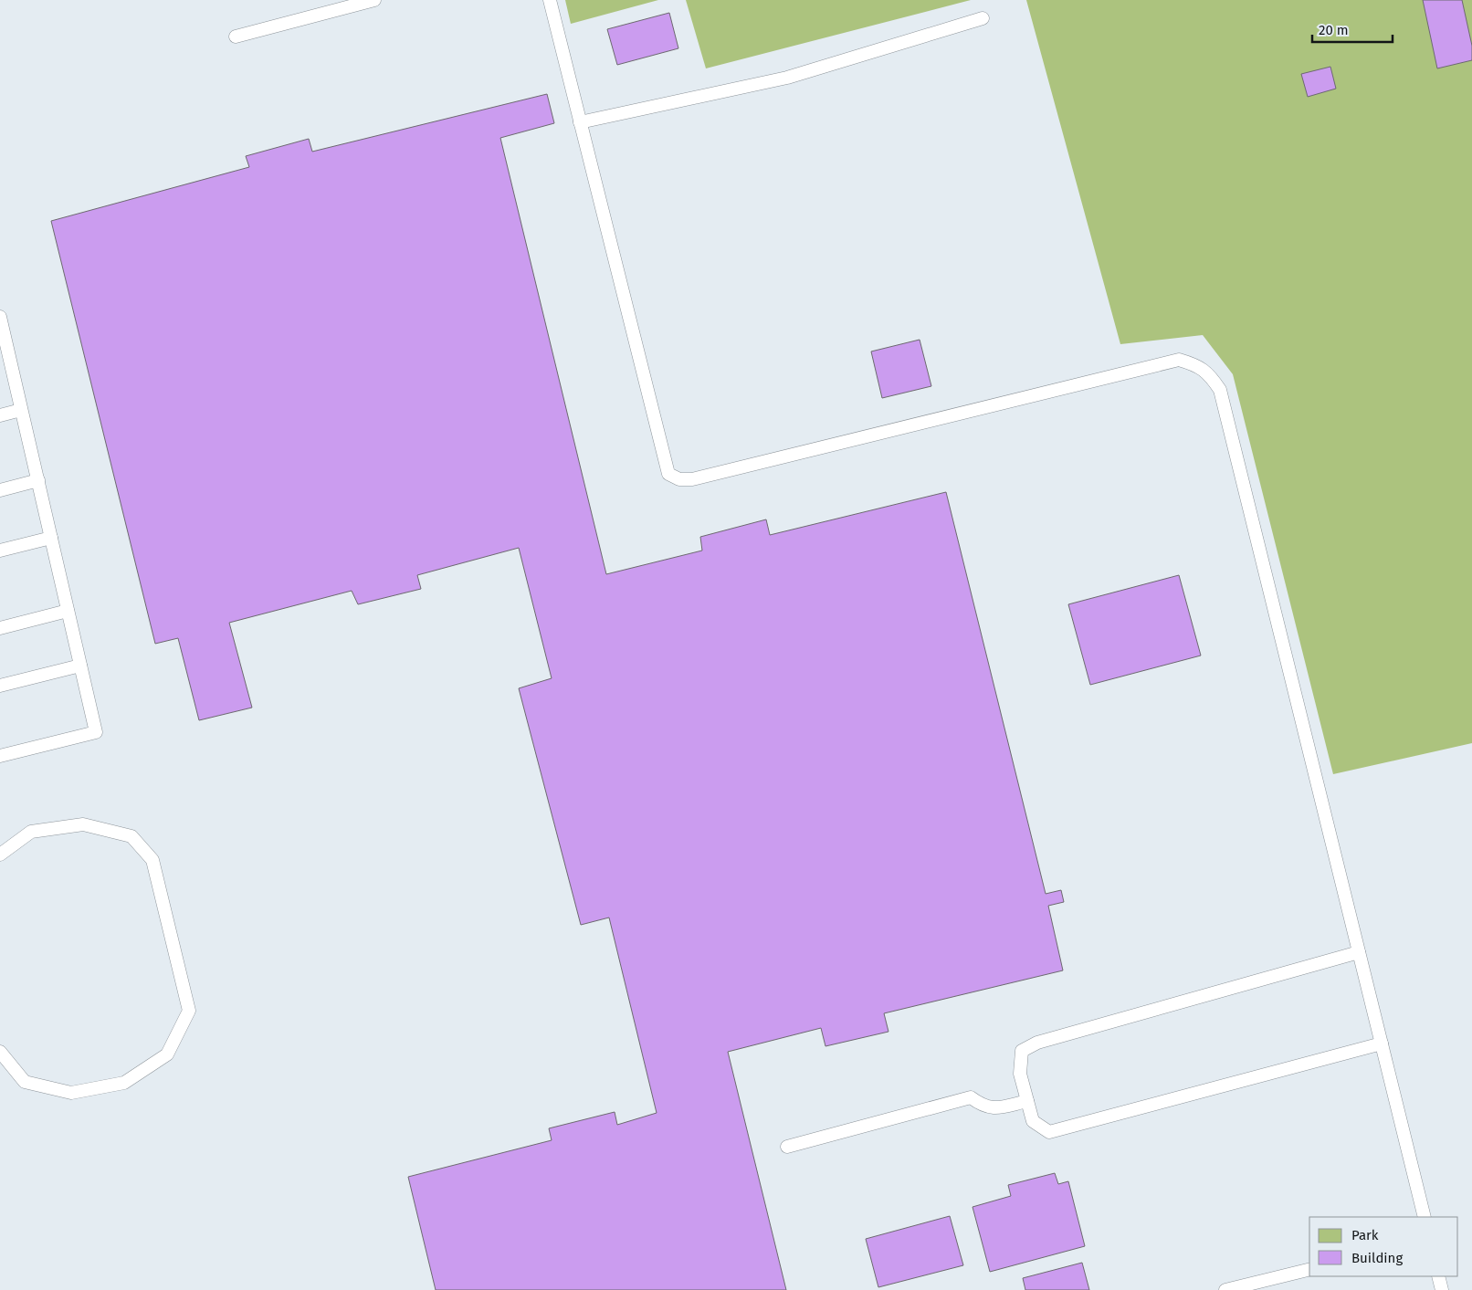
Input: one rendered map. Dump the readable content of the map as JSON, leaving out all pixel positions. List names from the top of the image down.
{
  "legend": ["Park", "Building"],
  "scale_bar": "20 m"
}
